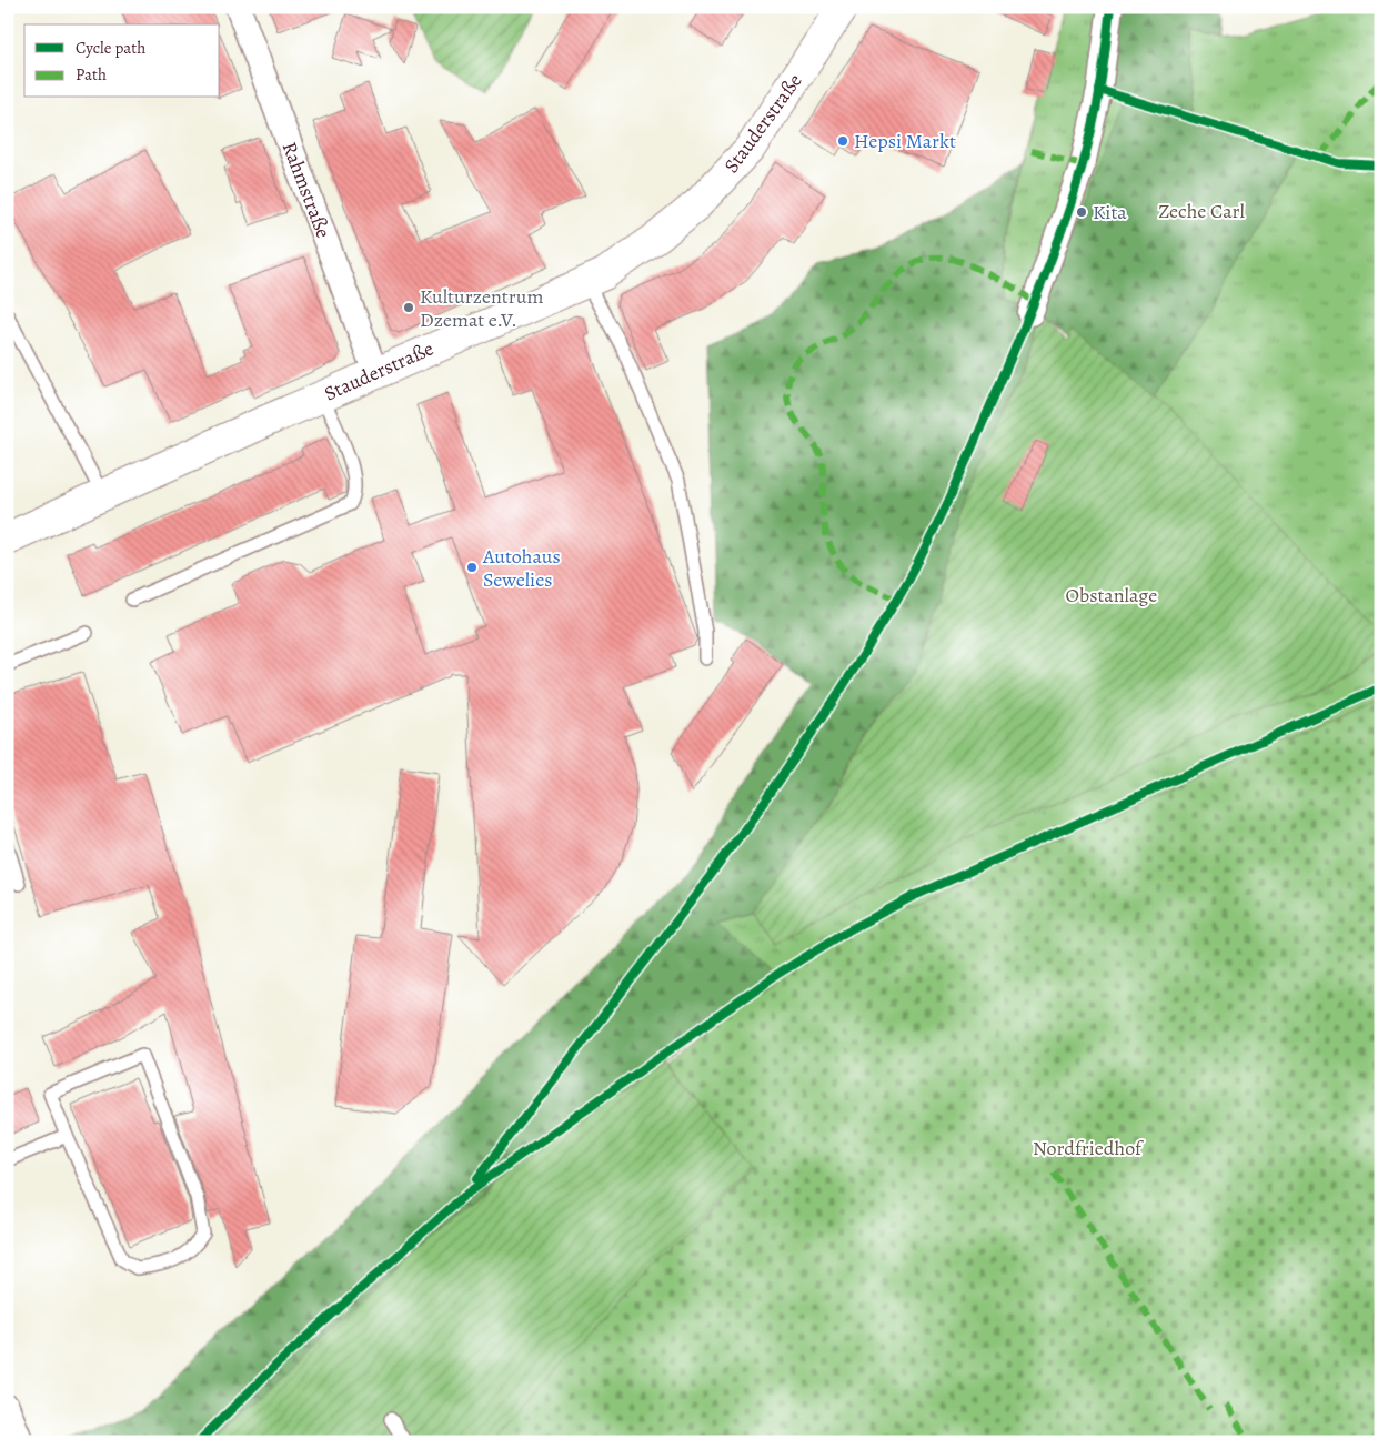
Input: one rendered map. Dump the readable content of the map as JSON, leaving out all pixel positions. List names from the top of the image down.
{
  "streets": {
    "main road": ["Stauderstraße"],
    "street": ["Rahmstraße"]
  },
  "crossings": [
    ["Stauderstraße", "Rahmstraße"]
  ],
  "parks": ["Zeche Carl", "Obstanlage", "Nordfriedhof"],
  "places": [
    "Hepsi Markt",
    "Kita",
    "Kulturzentrum Dzemat e.V.",
    "Autohaus Sewelies"
  ],
  "legend": ["Cycle path", "Path"]
}
